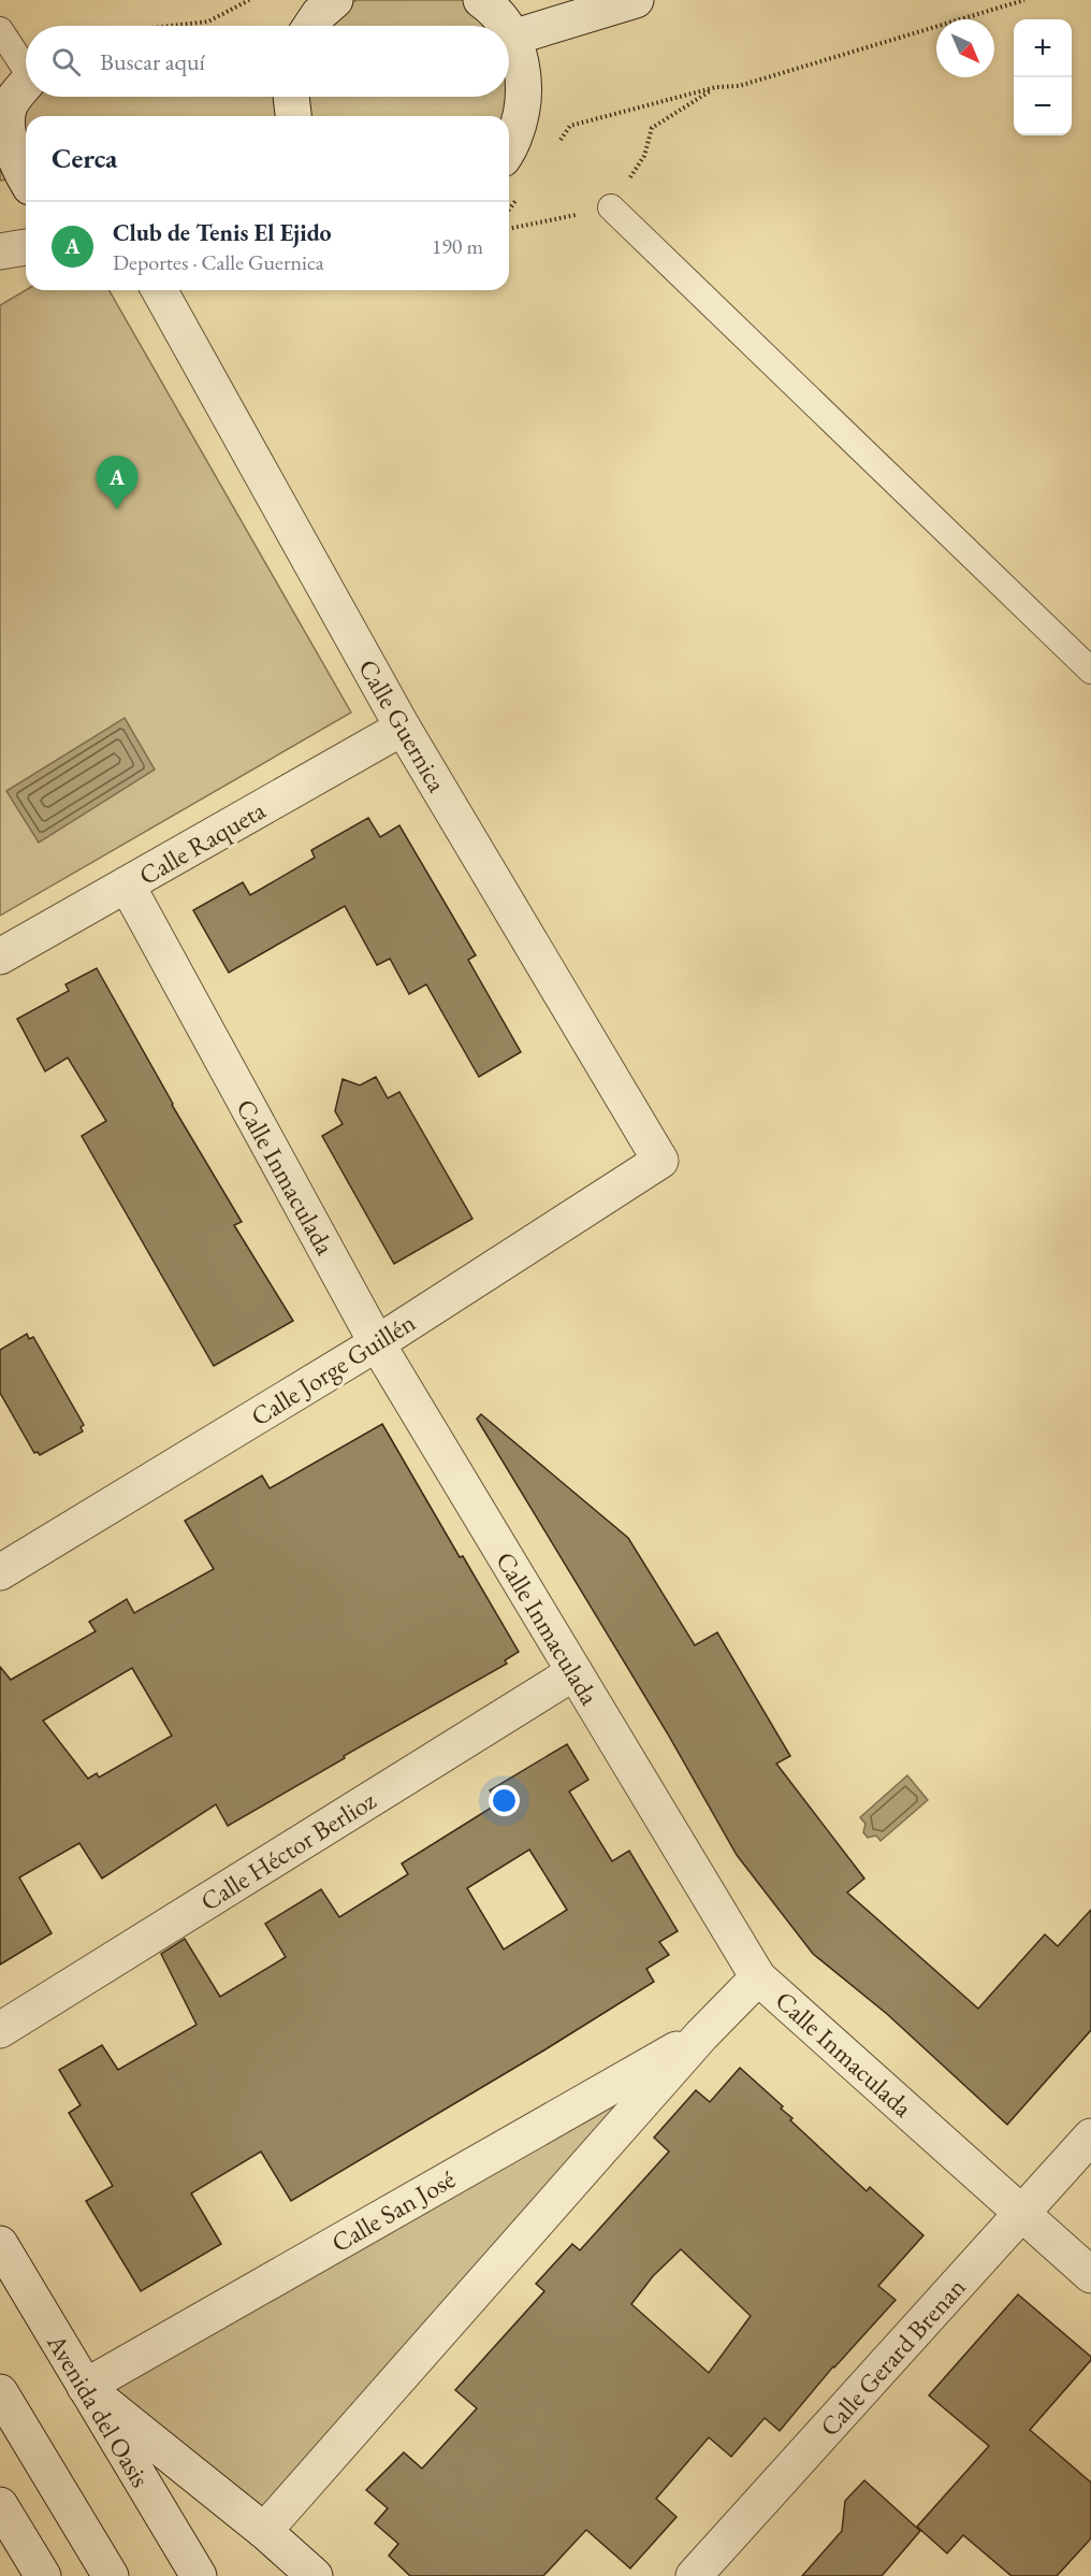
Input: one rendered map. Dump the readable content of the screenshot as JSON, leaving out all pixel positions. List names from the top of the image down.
{
  "streets": {
    "street": [
      "Calle Guernica",
      "Calle Raqueta",
      "Calle Inmaculada",
      "Calle Jorge Guillén",
      "Calle Héctor Berlioz",
      "Calle San José",
      "Calle Gerard Brenan",
      "Avenida del Oasis"
    ]
  },
  "crossings": [
    ["Calle Guernica", "Calle Raqueta"],
    ["Calle Guernica", "Calle Jorge Guillén"],
    ["Calle Raqueta", "Calle Inmaculada"],
    ["Calle Inmaculada", "Calle Jorge Guillén"],
    ["Calle Inmaculada", "Calle Héctor Berlioz"],
    ["Calle Inmaculada", "Calle San José"],
    ["Calle Inmaculada", "Calle Gerard Brenan"],
    ["Calle San José", "Avenida del Oasis"]
  ],
  "north": "bottom right",
  "page": {
    "map_buttons": ["+", "−"],
    "search": "Buscar aquí",
    "heading": "Cerca",
    "list": [
      {
        "mark": "A",
        "name": "Club de Tenis El Ejido",
        "note": "Deportes · Calle Guernica",
        "value": "190 m"
      }
    ],
    "pins": "A"
  }
}
